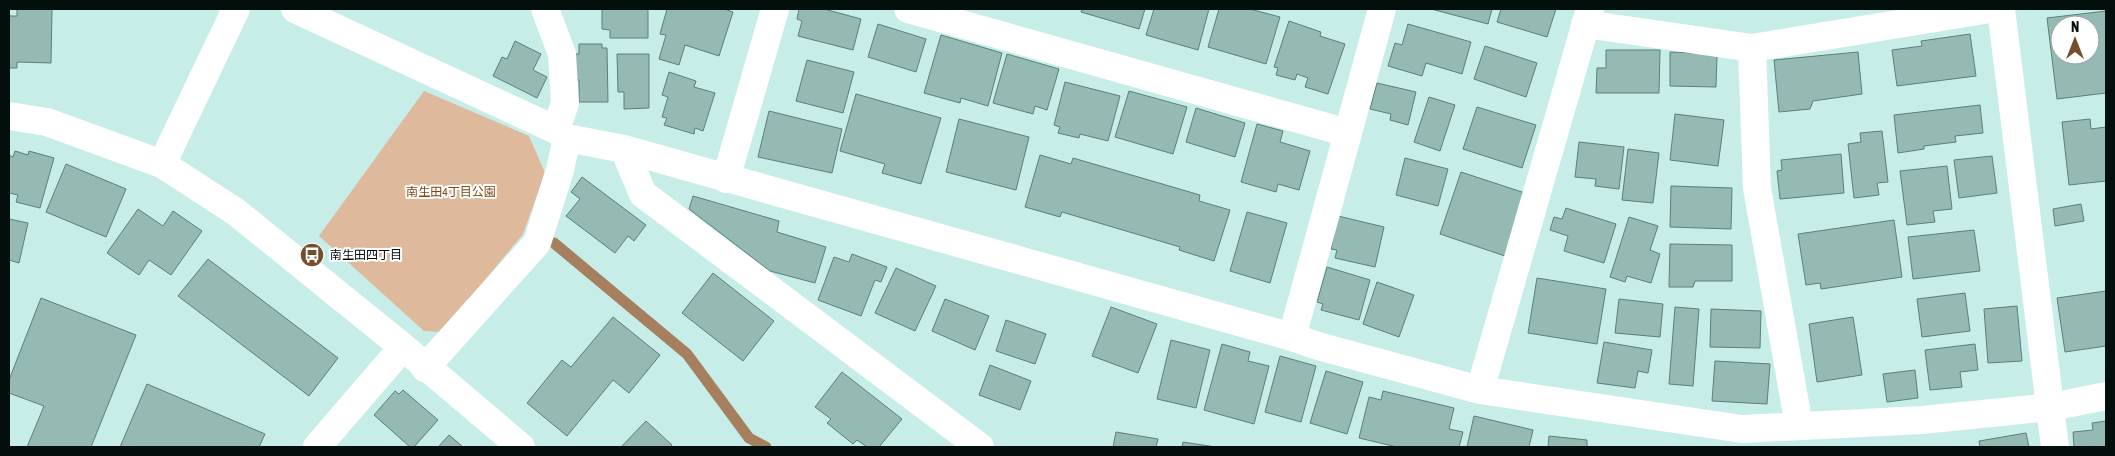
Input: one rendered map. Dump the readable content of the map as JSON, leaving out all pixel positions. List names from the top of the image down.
{
  "parks": ["南生田4丁目公園"],
  "places": {
    "bus stop": ["南生田四丁目"]
  },
  "north": "top"
}
